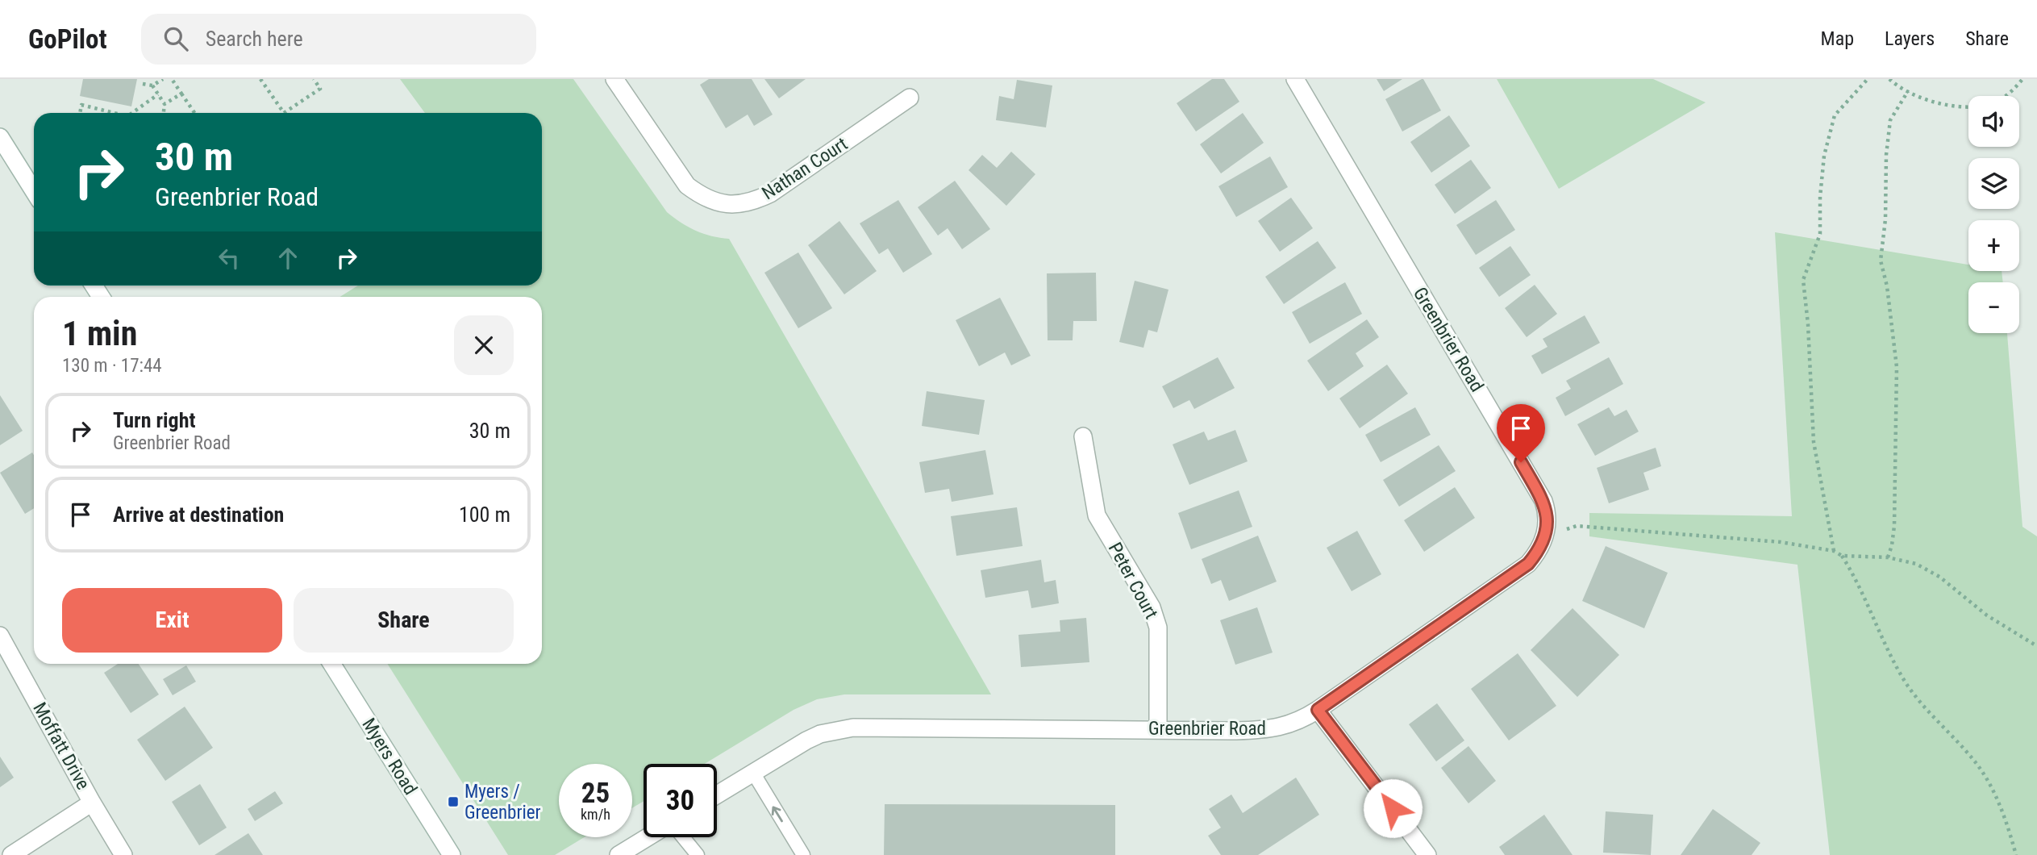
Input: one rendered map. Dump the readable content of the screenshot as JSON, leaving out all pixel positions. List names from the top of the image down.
{
  "streets": {
    "street": [
      "Nathan Court",
      "Greenbrier Road",
      "Peter Court",
      "Moffatt Drive",
      "Myers Road"
    ]
  },
  "crossings": [
    ["Greenbrier Road", "Peter Court"]
  ],
  "places": {
    "transit": ["Myers / Greenbrier"]
  },
  "page": {
    "header": "GoPilot",
    "search": "Search here",
    "nav": ["Map", "Layers", "Share"],
    "map_buttons": ["+", "−"],
    "turn": ["30 m", "Greenbrier Road"],
    "heading": ["1 min", "130 m · 17:44"],
    "list": [
      {
        "name": "Turn right",
        "note": "Greenbrier Road",
        "value": "30 m"
      },
      {
        "name": "Arrive at destination",
        "value": "100 m"
      }
    ],
    "buttons": ["Exit", "Share"],
    "speed": "25 km/h",
    "limit": "30"
  }
}
